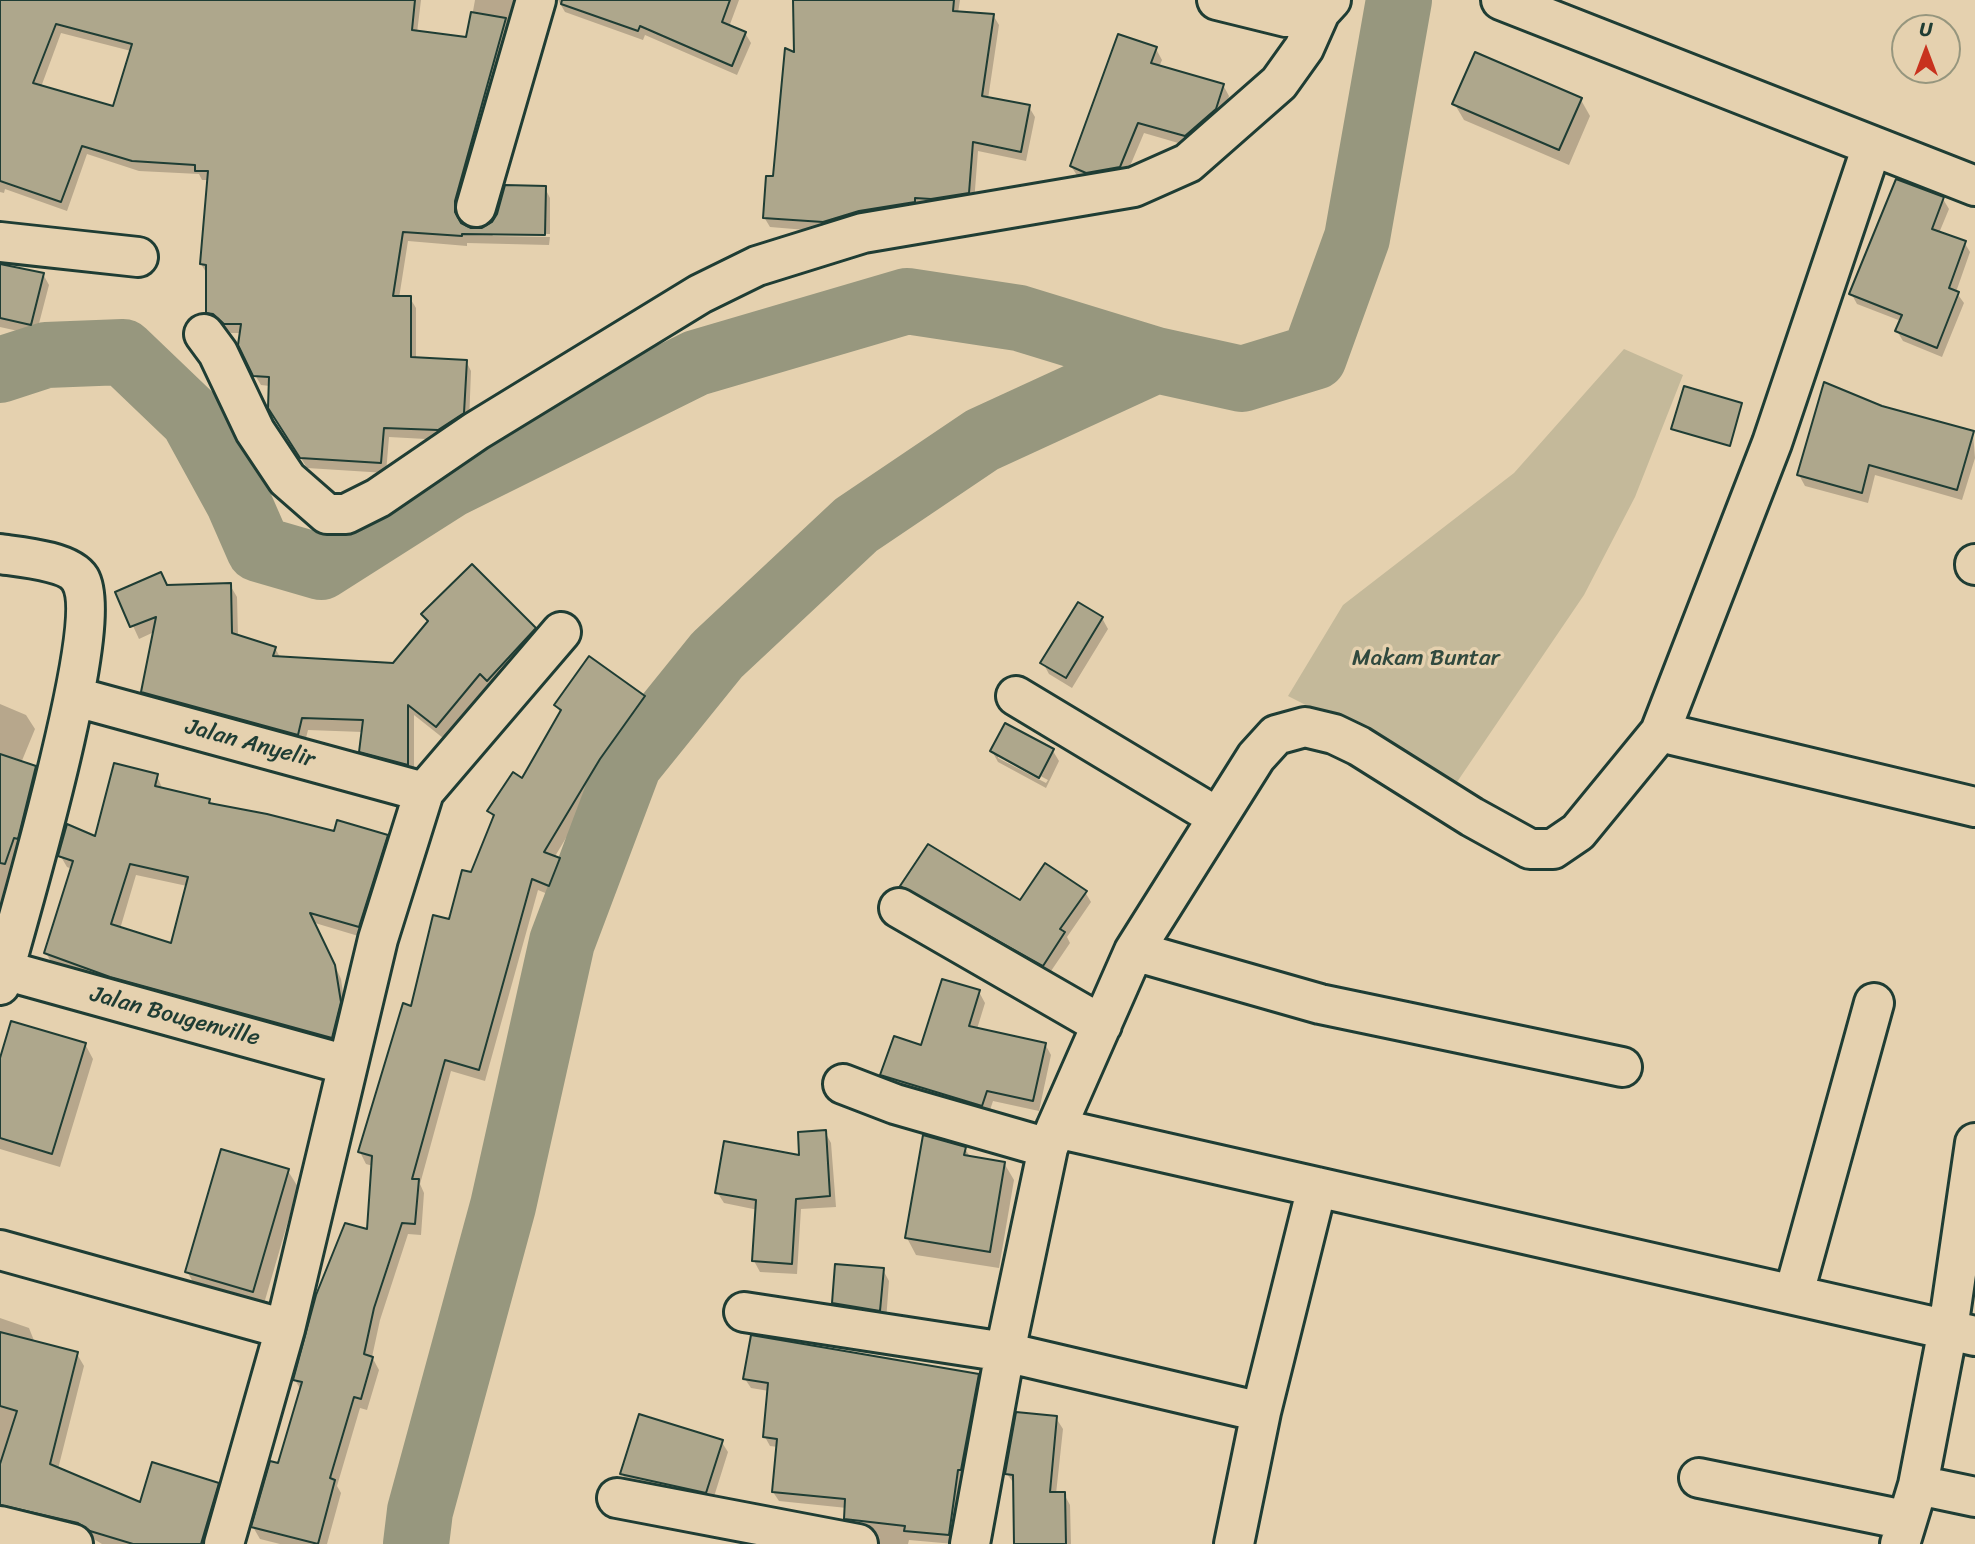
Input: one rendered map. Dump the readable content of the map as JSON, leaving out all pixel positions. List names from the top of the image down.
{
  "streets": {
    "street": ["Jalan Anyelir", "Jalan Bougenville"]
  },
  "parks": ["Makam Buntar"],
  "north": "top"
}
